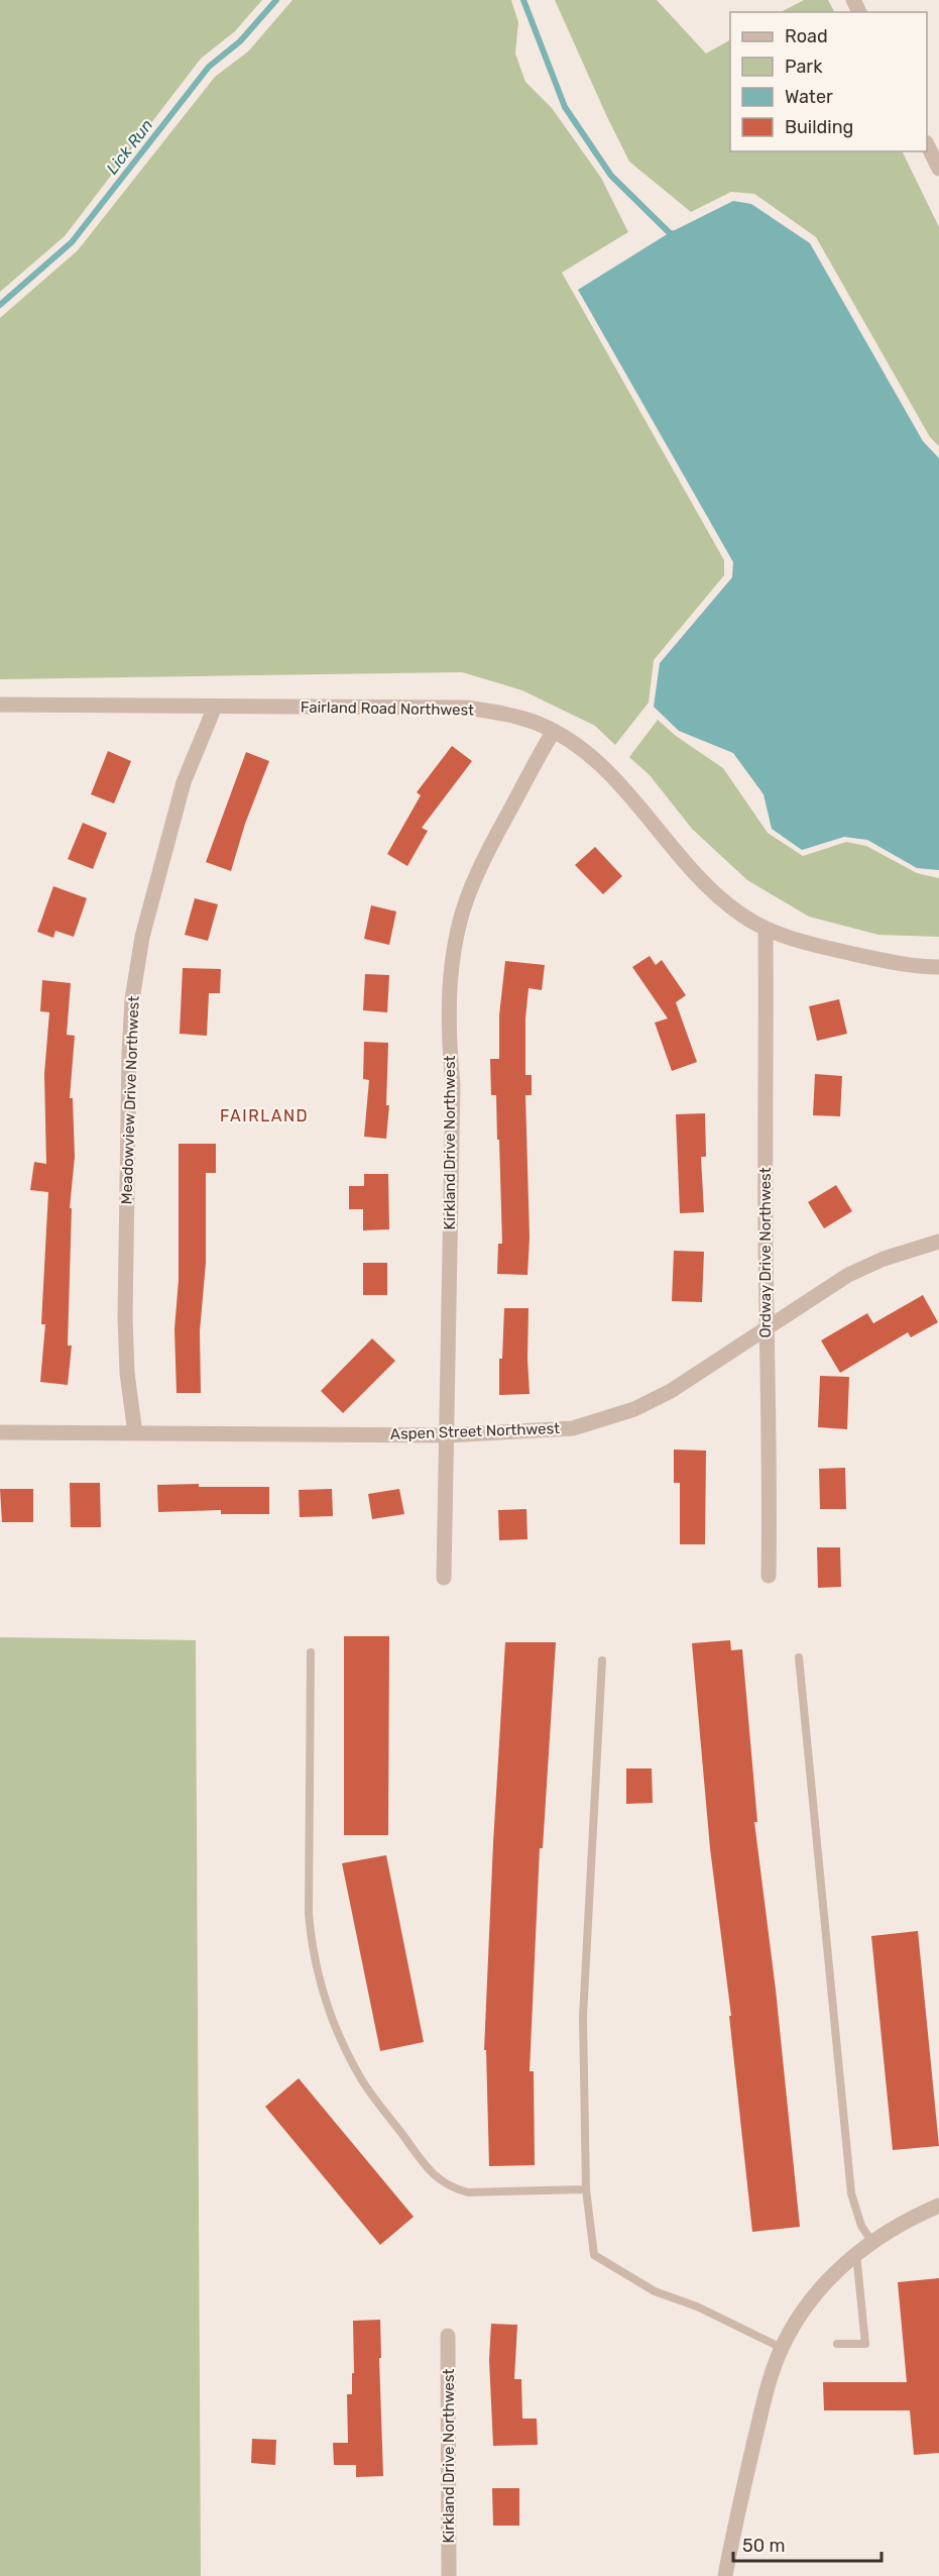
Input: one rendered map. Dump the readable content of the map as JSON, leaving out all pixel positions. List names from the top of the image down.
{
  "streets": {
    "street": [
      "Fairland Road Northwest",
      "Meadowview Drive Northwest",
      "Kirkland Drive Northwest",
      "Ordway Drive Northwest",
      "Aspen Street Northwest"
    ]
  },
  "crossings": [
    ["Fairland Road Northwest", "Meadowview Drive Northwest"],
    ["Fairland Road Northwest", "Kirkland Drive Northwest"],
    ["Fairland Road Northwest", "Ordway Drive Northwest"],
    ["Meadowview Drive Northwest", "Aspen Street Northwest"],
    ["Kirkland Drive Northwest", "Aspen Street Northwest"],
    ["Ordway Drive Northwest", "Aspen Street Northwest"]
  ],
  "districts": ["FAIRLAND"],
  "water": ["Lick Run"],
  "legend": [
    "Road",
    "Park",
    "Water",
    "Building"
  ],
  "scale_bar": "50 m"
}
